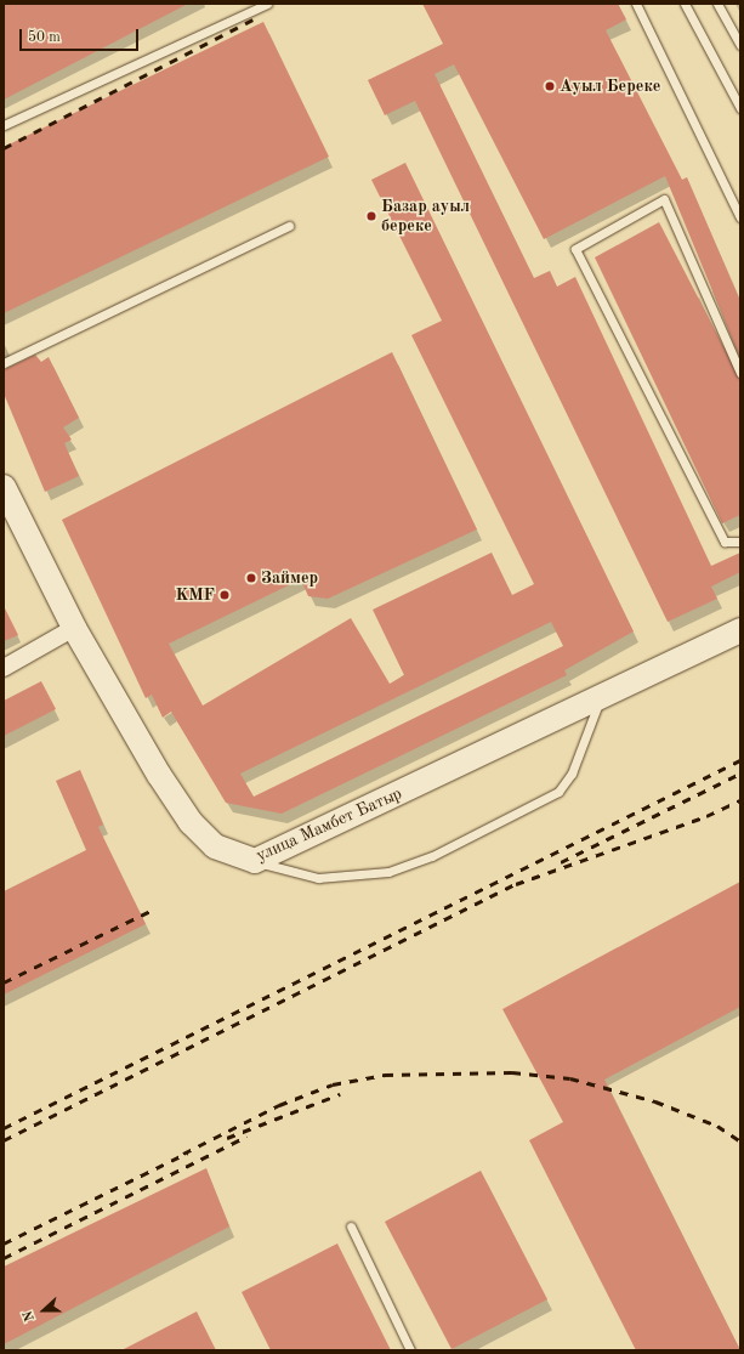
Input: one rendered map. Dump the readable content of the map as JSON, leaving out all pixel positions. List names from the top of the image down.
{
  "streets": {
    "main road": ["улица Мамбет Батыр"]
  },
  "places": [
    "Ауыл Береке",
    "Базар ауыл береке",
    "Займер",
    "KMF"
  ],
  "scale_bar": "50 m",
  "north": "left"
}
